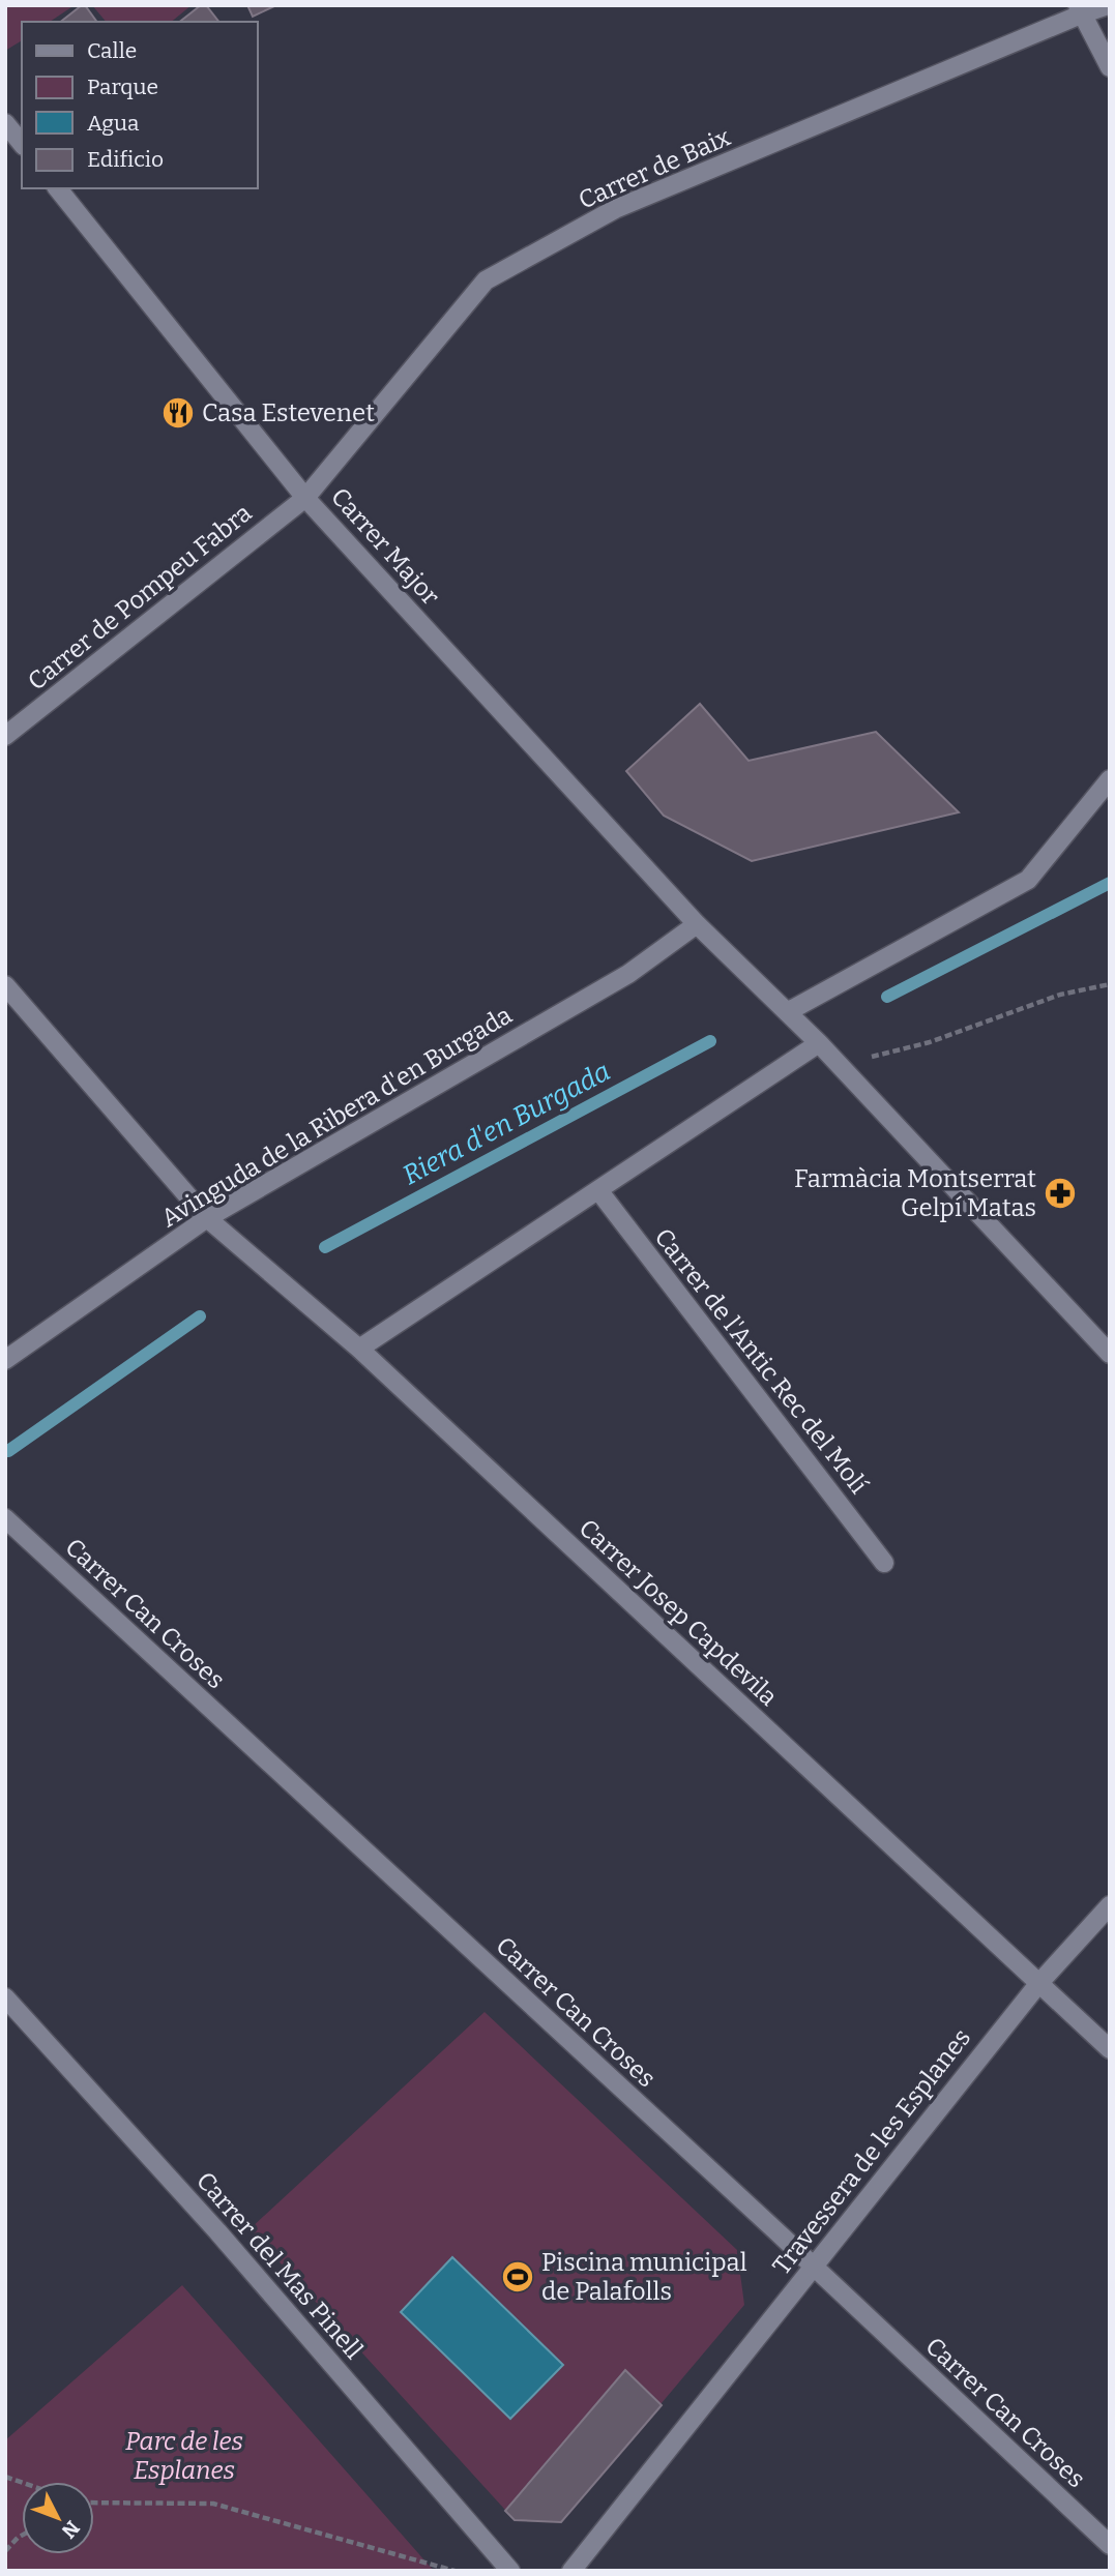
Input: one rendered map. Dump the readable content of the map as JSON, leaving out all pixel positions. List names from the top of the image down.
{
  "streets": {
    "street": [
      "Carrer de Baix",
      "Carrer Major",
      "Carrer de Pompeu Fabra",
      "Avinguda de la Ribera d'en Burgada",
      "Carrer de l'Antic Rec del Molí",
      "Carrer Josep Capdevila",
      "Carrer Can Croses",
      "Travessera de les Esplanes",
      "Carrer del Mas Pinell"
    ]
  },
  "crossings": [
    ["Carrer de Baix", "Carrer Major"],
    ["Carrer de Baix", "Carrer de Pompeu Fabra"],
    ["Carrer Major", "Carrer de Pompeu Fabra"],
    ["Carrer Major", "Avinguda de la Ribera d'en Burgada"],
    ["Avinguda de la Ribera d'en Burgada", "Carrer Josep Capdevila"],
    ["Carrer Josep Capdevila", "Travessera de les Esplanes"],
    ["Carrer Can Croses", "Travessera de les Esplanes"]
  ],
  "water": ["Riera d'en Burgada"],
  "parks": ["Parc de les Esplanes"],
  "places": {
    "restaurant": ["Casa Estevenet"],
    "pharmacy": ["Farmàcia Montserrat Gelpí Matas"],
    "sports": ["Piscina municipal de Palafolls"]
  },
  "legend": [
    "Calle",
    "Parque",
    "Agua",
    "Edificio"
  ],
  "north": "bottom right"
}
